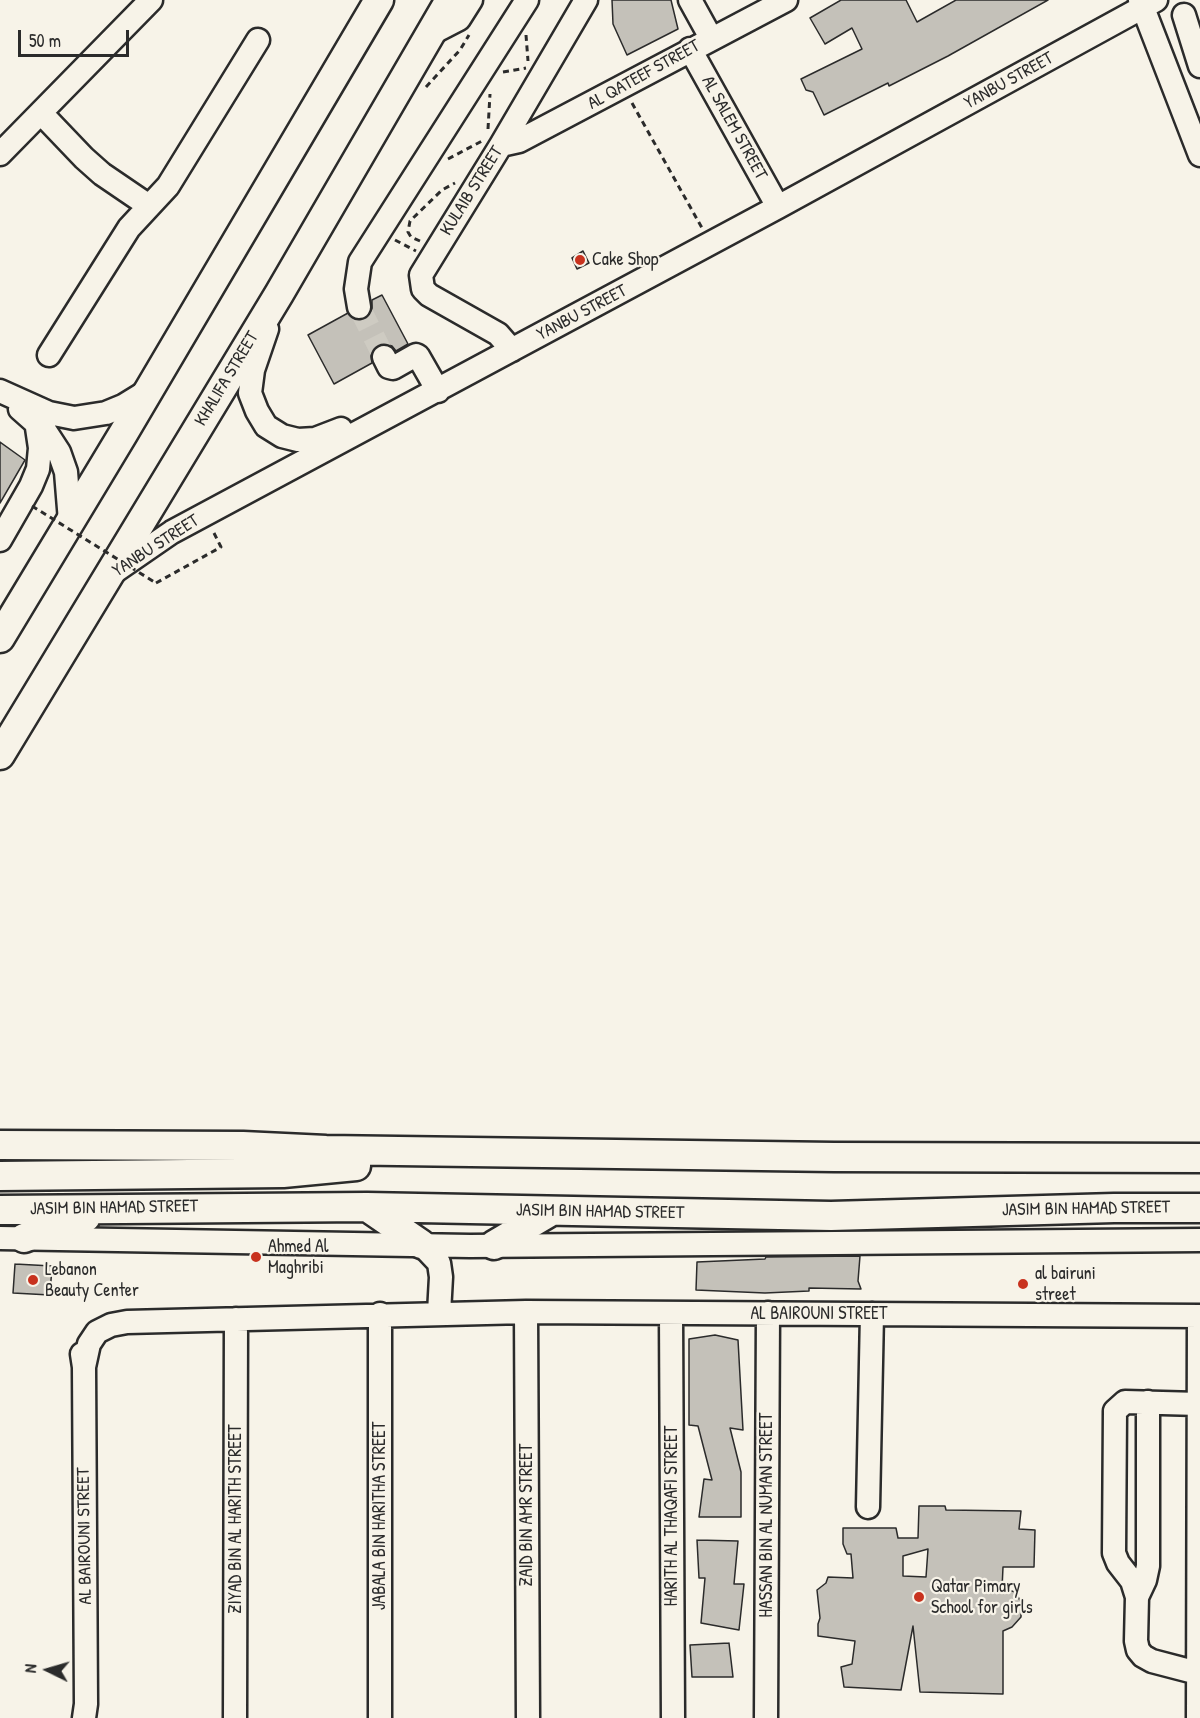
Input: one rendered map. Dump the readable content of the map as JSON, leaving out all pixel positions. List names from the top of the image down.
{
  "streets": {
    "main road": ["KHALIFA STREET", "JASIM BIN HAMAD STREET"],
    "street": [
      "AL QATEEF STREET",
      "YANBU STREET",
      "AL SALEM STREET",
      "KULAIB STREET",
      "AL BAIROUNI STREET",
      "ZAID BIN AMR STREET",
      "HASSAN BIN AL NUMAN STREET",
      "JABALA BIN HARITHA STREET",
      "HARITH AL THAQAFI STREET",
      "ZIYAD BIN AL HARITH STREET"
    ]
  },
  "crossings": [
    ["AL QATEEF STREET", "AL SALEM STREET"],
    ["AL QATEEF STREET", "KULAIB STREET"],
    ["YANBU STREET", "AL SALEM STREET"],
    ["YANBU STREET", "KULAIB STREET"],
    ["YANBU STREET", "KHALIFA STREET"],
    ["AL BAIROUNI STREET", "ZAID BIN AMR STREET"],
    ["AL BAIROUNI STREET", "HASSAN BIN AL NUMAN STREET"],
    ["AL BAIROUNI STREET", "JABALA BIN HARITHA STREET"],
    ["AL BAIROUNI STREET", "HARITH AL THAQAFI STREET"],
    ["AL BAIROUNI STREET", "ZIYAD BIN AL HARITH STREET"]
  ],
  "places": [
    "Cake Shop",
    "Ahmed Al Maghribi",
    "Lebanon Beauty Center",
    "al bairuni street",
    "Qatar Pimary School for girls"
  ],
  "scale_bar": "50 m",
  "north": "left"
}
